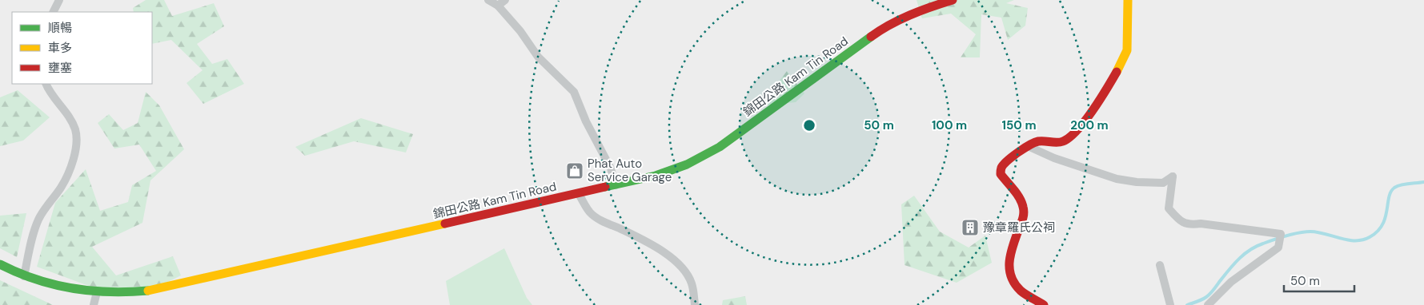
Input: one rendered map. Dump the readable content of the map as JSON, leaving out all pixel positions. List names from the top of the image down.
{
  "streets": {
    "main road": ["錦田公路 Kam Tin Road"]
  },
  "places": {
    "shop": ["Phat Auto Service Garage"],
    "building": ["豫章羅氏公祠"]
  },
  "legend": ["順暢", "車多", "壅塞"],
  "scale_bar": "50 m",
  "rings": [
    "50 m",
    "100 m",
    "150 m",
    "200 m"
  ]
}
